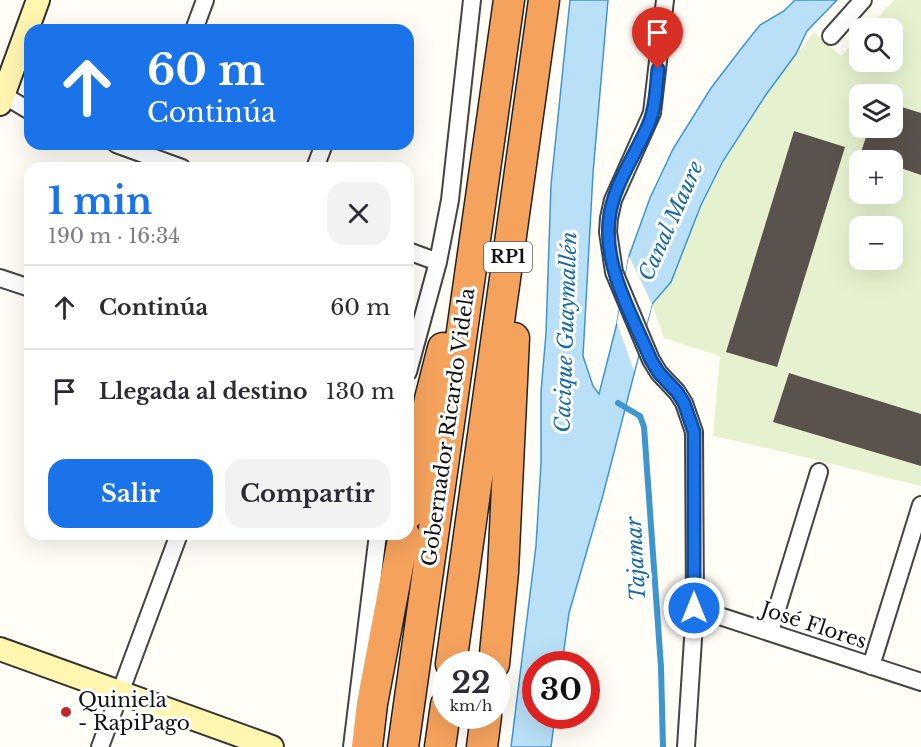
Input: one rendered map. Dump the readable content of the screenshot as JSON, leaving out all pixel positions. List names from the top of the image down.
{
  "streets": {
    "highway": ["RP1", "Gobernador Ricardo Videla"],
    "street": ["José Flores"]
  },
  "water": ["Canal Maure", "Cacique Guaymallén", "Tajamar"],
  "places": ["Quiniela - RapiPago"],
  "page": {
    "map_buttons": ["+", "−"],
    "turn": ["60 m", "Continúa"],
    "heading": ["1 min", "190 m · 16:34"],
    "list": [
      {
        "name": "Continúa",
        "value": "60 m"
      },
      {
        "name": "Llegada al destino",
        "value": "130 m"
      }
    ],
    "buttons": ["Salir", "Compartir"],
    "speed": "22 km/h",
    "limit": "30"
  }
}
